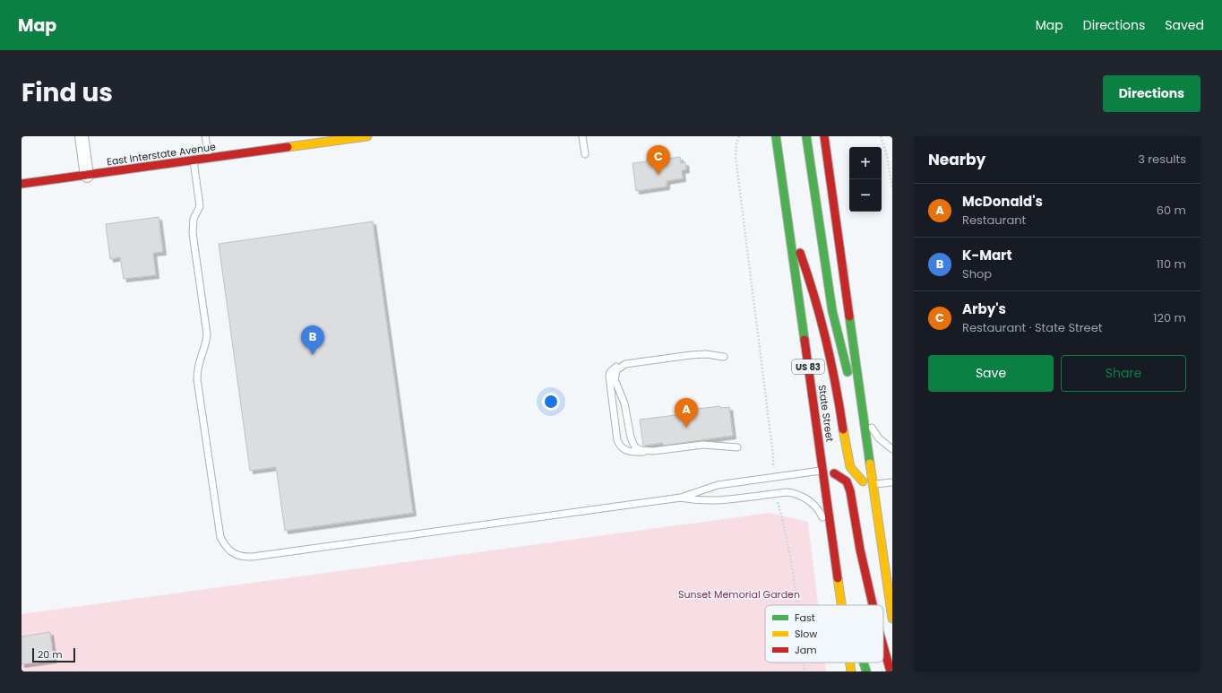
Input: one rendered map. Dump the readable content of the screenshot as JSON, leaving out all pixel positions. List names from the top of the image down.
{
  "streets": {
    "main road": ["East Interstate Avenue", "US 83", "State Street"]
  },
  "parks": ["Sunset Memorial Garden"],
  "legend": ["Fast", "Slow", "Jam"],
  "scale_bar": "20 m",
  "page": {
    "header": "Map",
    "nav": ["Map", "Directions", "Saved"],
    "title": "Find us",
    "buttons": [
      "Directions",
      ["Save", "Share"]
    ],
    "heading": ["Nearby", "3 results"],
    "pins": ["C", "B", "A"],
    "map_buttons": ["+", "−"],
    "list": [
      {
        "mark": "A",
        "name": "McDonald's",
        "note": "Restaurant",
        "value": "60 m"
      },
      {
        "mark": "B",
        "name": "K-Mart",
        "note": "Shop",
        "value": "110 m"
      },
      {
        "mark": "C",
        "name": "Arby's",
        "note": "Restaurant · State Street",
        "value": "120 m"
      }
    ],
    "scale": "20 m"
  }
}
